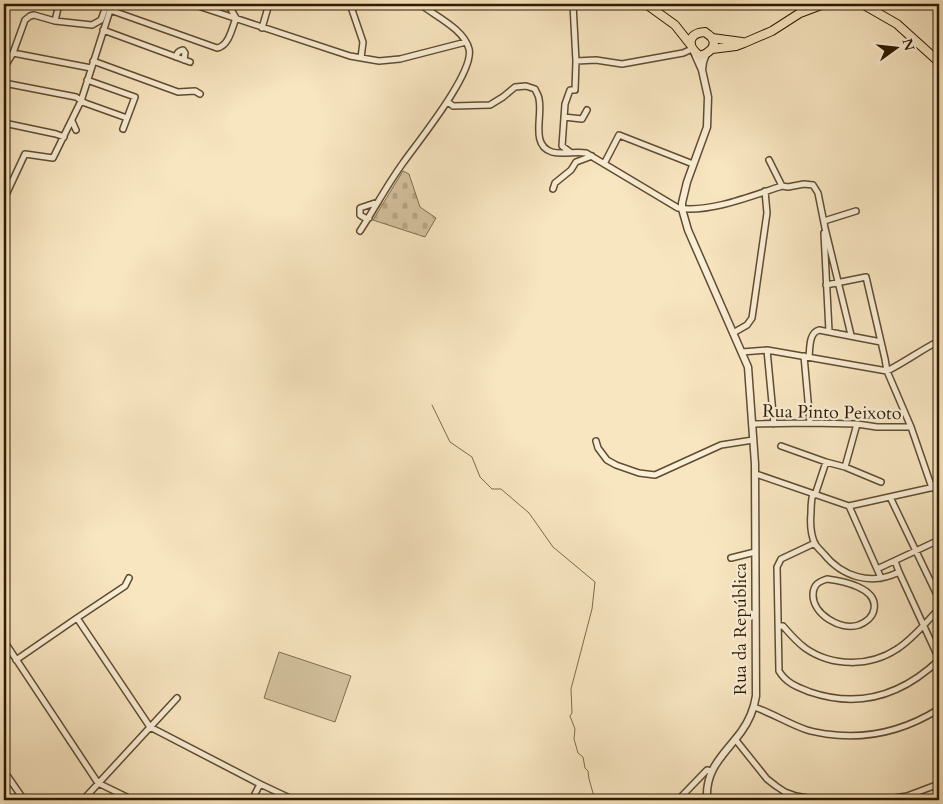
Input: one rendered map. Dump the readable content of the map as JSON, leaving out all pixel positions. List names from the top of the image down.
{
  "streets": {
    "street": ["Rua Pinto Peixoto", "Rua da República"]
  },
  "crossings": [
    ["Rua Pinto Peixoto", "Rua da República"]
  ],
  "north": "right"
}
